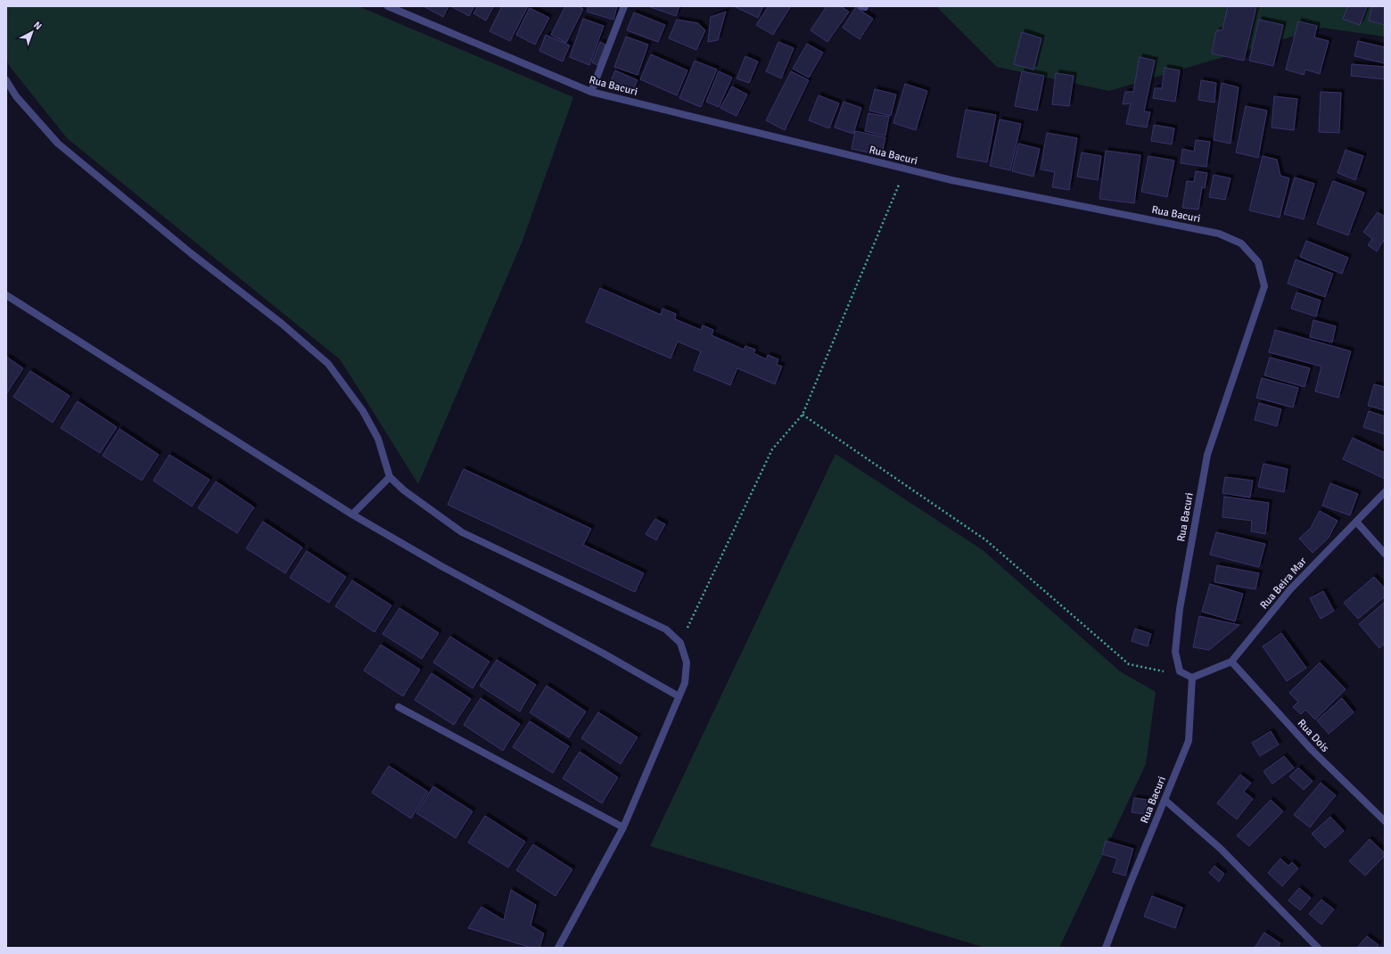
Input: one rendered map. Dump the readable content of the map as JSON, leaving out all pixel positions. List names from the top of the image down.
{
  "streets": {
    "street": ["Rua Bacuri", "Rua Beira Mar", "Rua Dois"]
  },
  "crossings": [
    ["Rua Bacuri", "Rua Beira Mar"],
    ["Rua Beira Mar", "Rua Dois"]
  ],
  "north": "top right"
}
